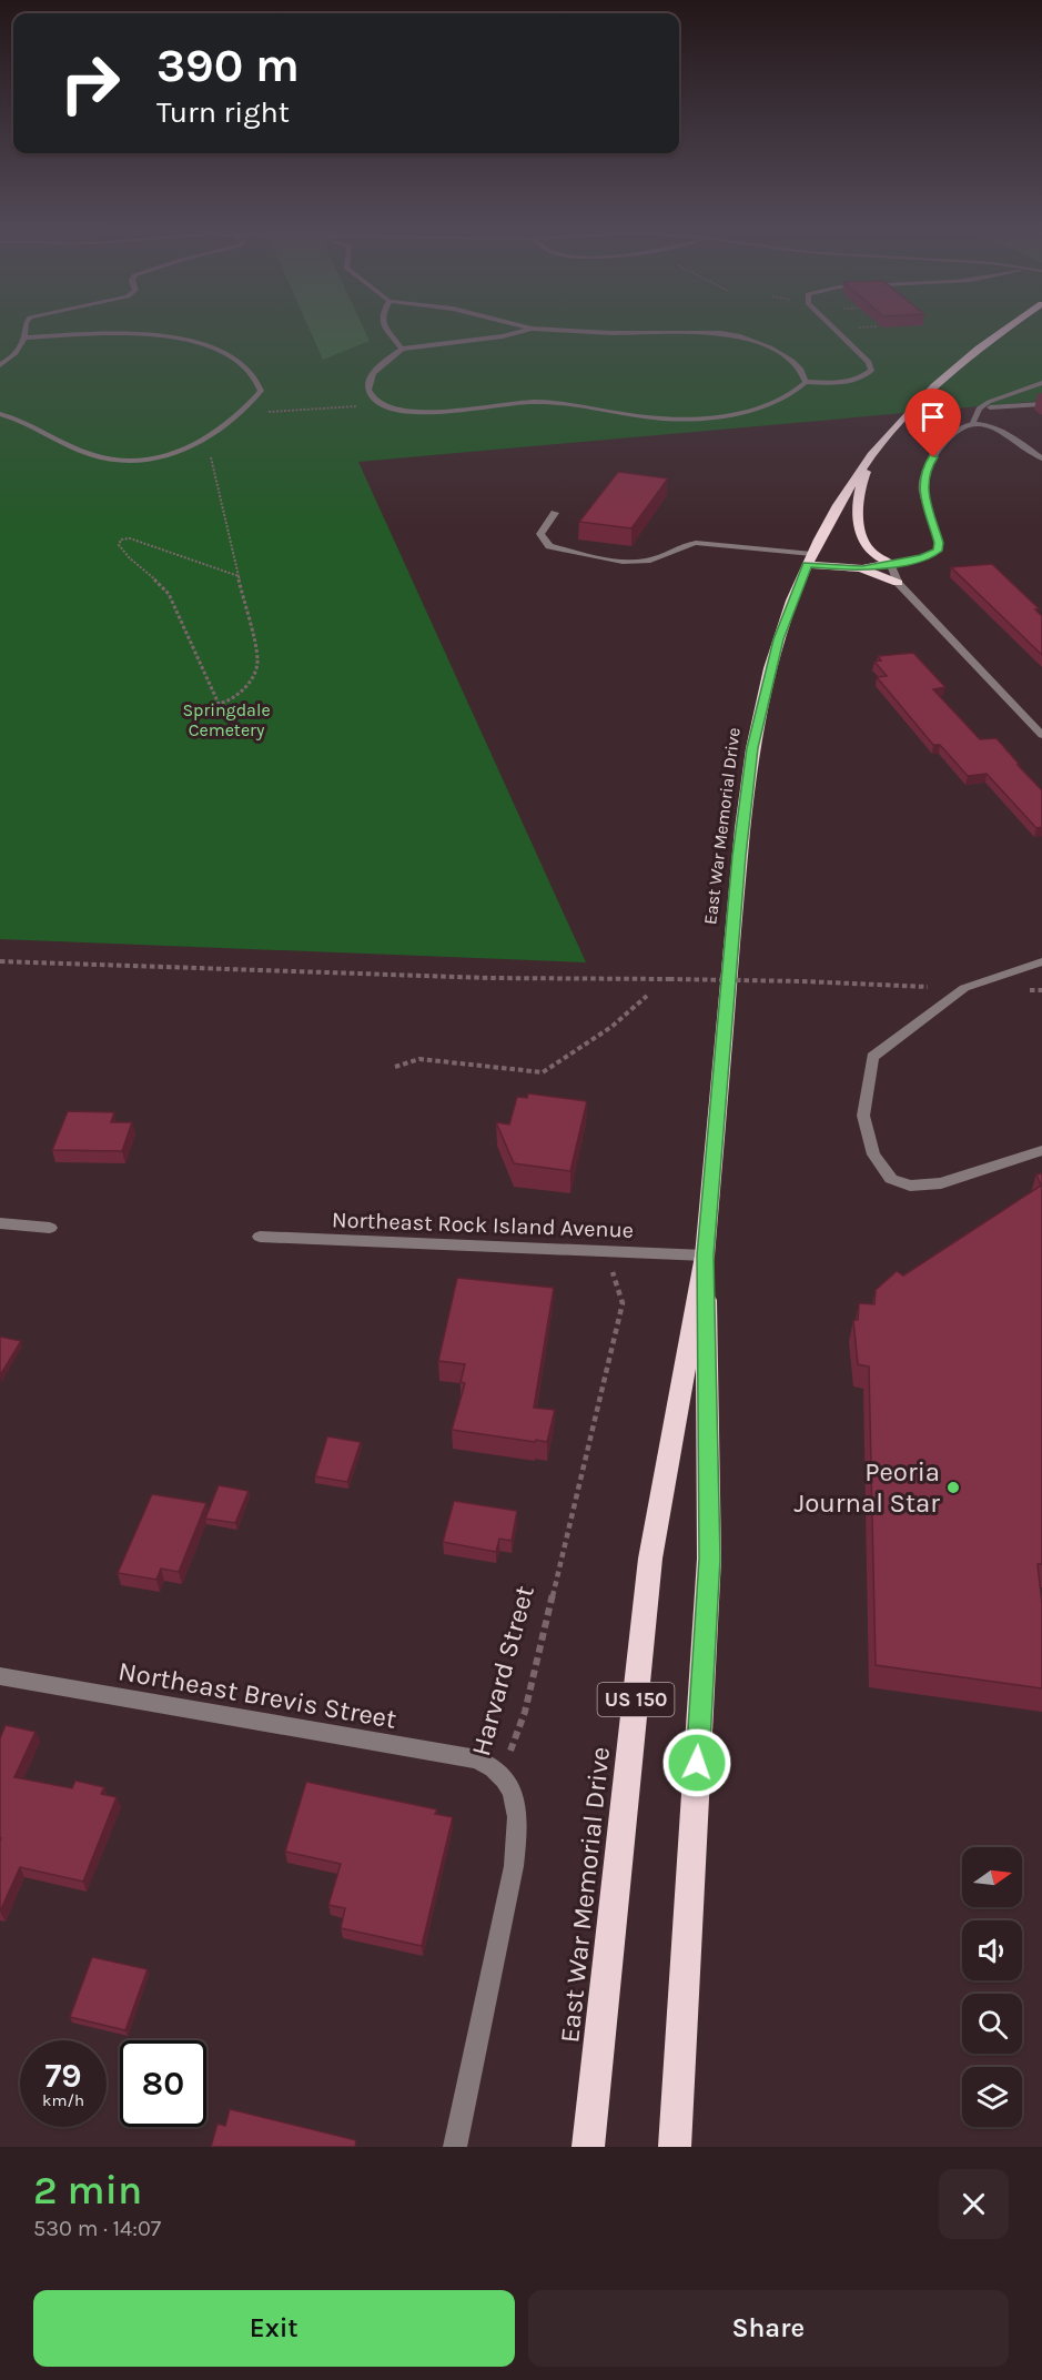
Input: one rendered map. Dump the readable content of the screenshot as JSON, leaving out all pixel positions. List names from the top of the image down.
{
  "streets": {
    "highway": ["East War Memorial Drive", "US 150"],
    "street": ["Northeast Rock Island Avenue", "Harvard Street", "Northeast Brevis Street"]
  },
  "crossings": [
    ["East War Memorial Drive", "Northeast Rock Island Avenue"],
    ["Northeast Rock Island Avenue", "Harvard Street"],
    ["Harvard Street", "Northeast Brevis Street"]
  ],
  "parks": ["Springdale Cemetery"],
  "places": ["Peoria Journal Star"],
  "north": "right",
  "page": {
    "turn": ["390 m", "Turn right"],
    "speed": "79 km/h",
    "limit": "80",
    "heading": ["2 min", "530 m · 14:07"],
    "buttons": ["Exit", "Share"]
  }
}
